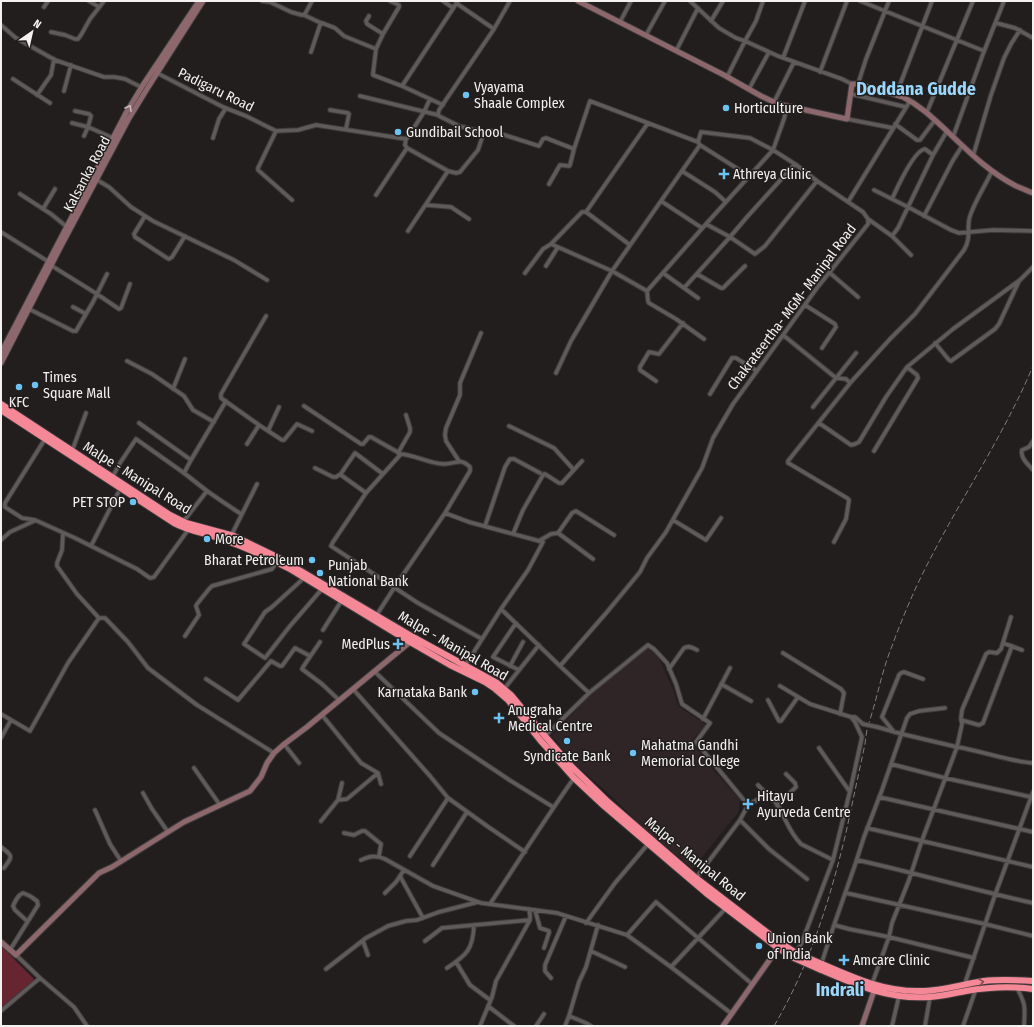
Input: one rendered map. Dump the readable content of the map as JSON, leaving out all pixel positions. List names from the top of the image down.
{
  "streets": {
    "highway": ["Malpe - Manipal Road"],
    "street": ["Padigaru Road", "Kalsanka Road", "Chakrateertha- MGM- Manipal Road"]
  },
  "crossings": [
    ["Padigaru Road", "Kalsanka Road"]
  ],
  "districts": ["Doddana Gudde", "Indrali"],
  "places": {
    "other": [
      "Vyayama Shaale Complex",
      "Horticulture",
      "Gundibail School",
      "Times Square Mall",
      "KFC",
      "PET STOP",
      "More",
      "Bharat Petroleum",
      "Punjab National Bank",
      "Karnataka Bank",
      "Syndicate Bank",
      "Mahatma Gandhi Memorial College",
      "Union Bank of India"
    ],
    "health": [
      "Athreya Clinic",
      "MedPlus",
      "Anugraha Medical Centre",
      "Hitayu Ayurveda Centre",
      "Amcare Clinic"
    ]
  },
  "north": "top right"
}
